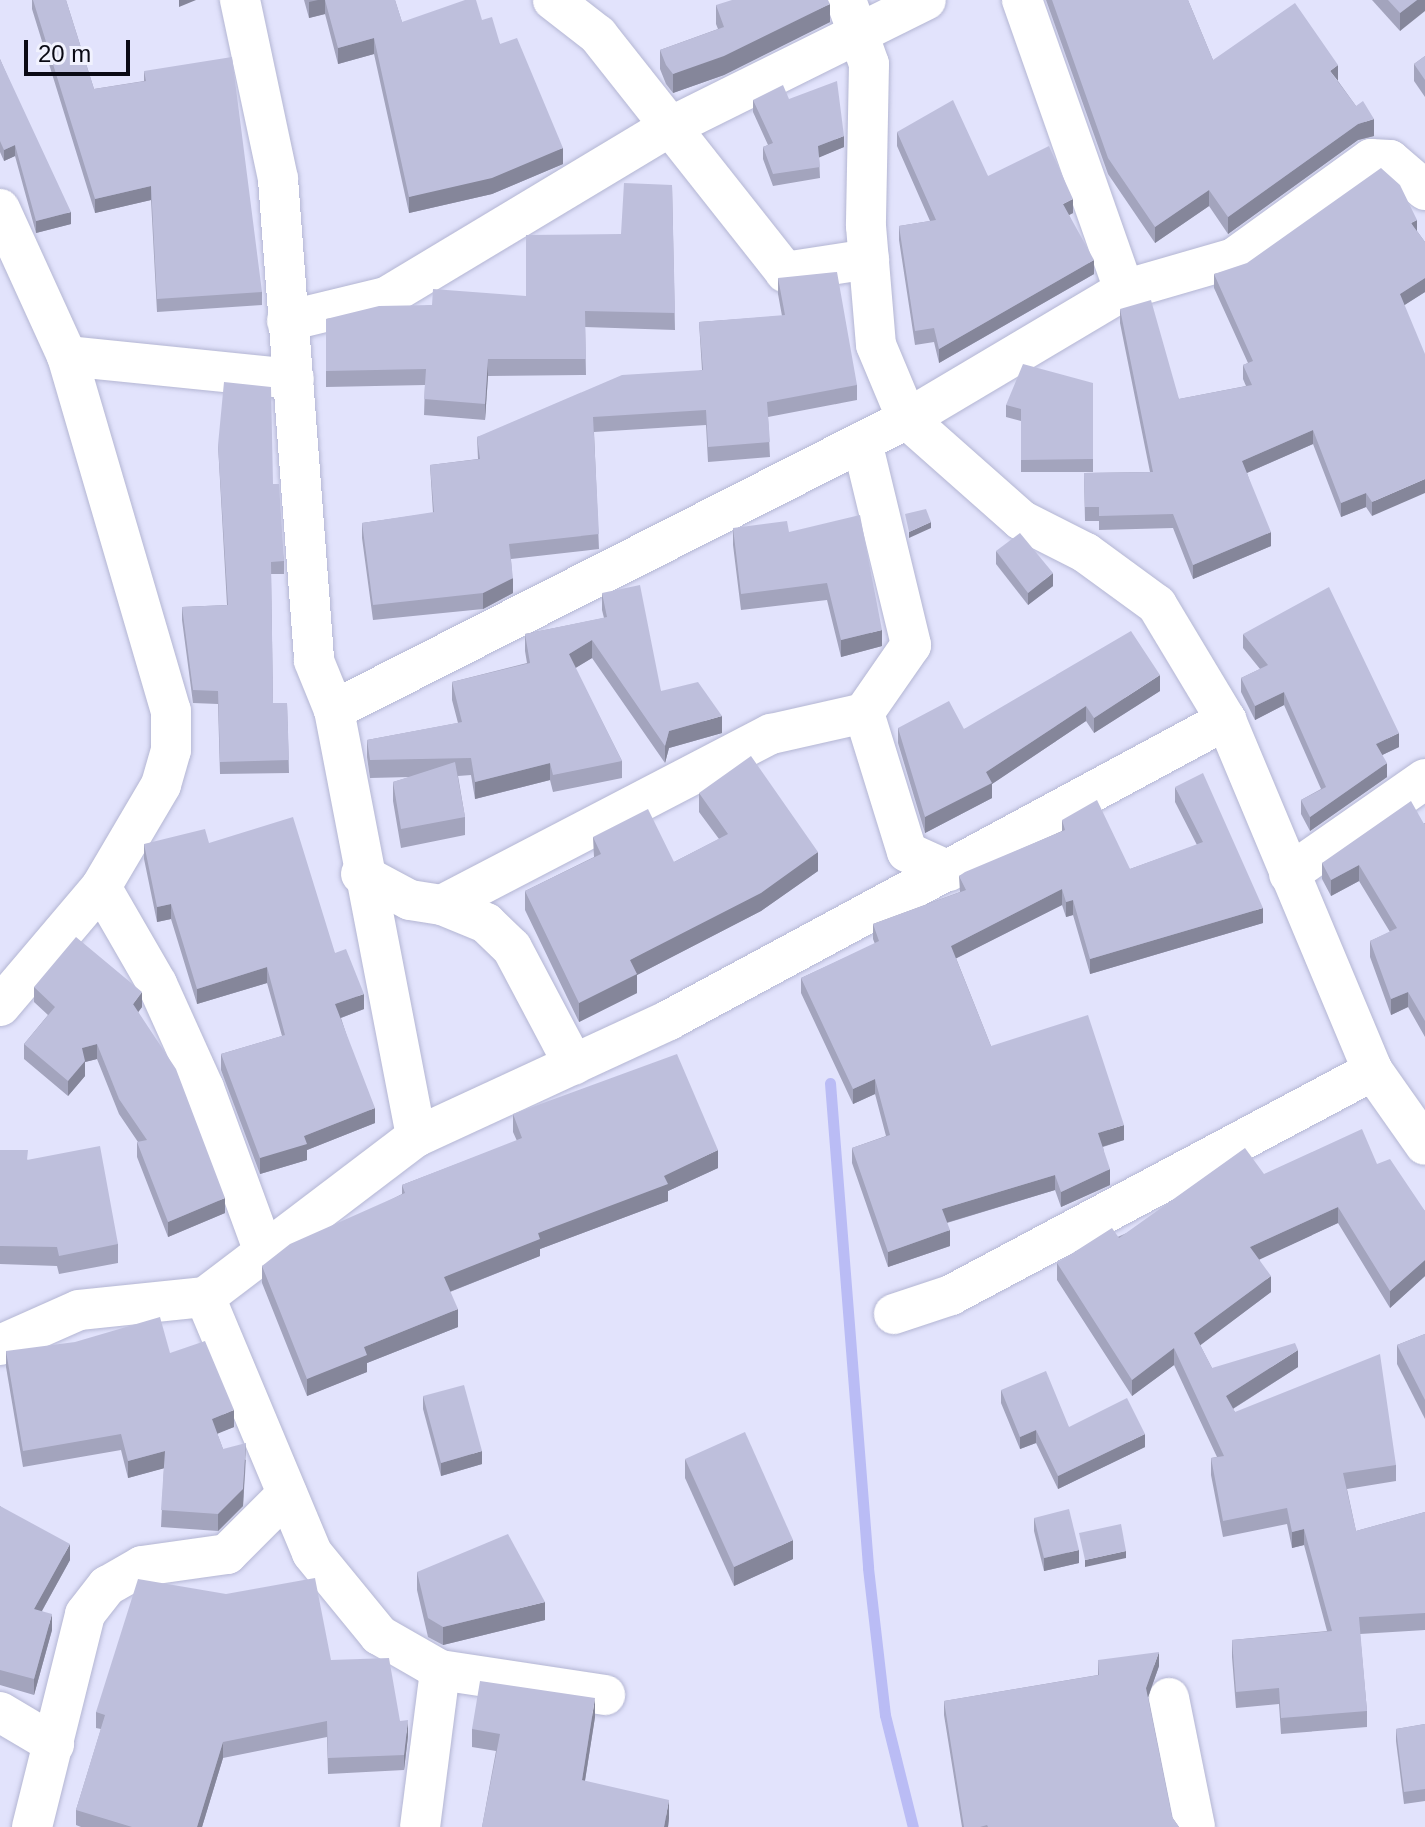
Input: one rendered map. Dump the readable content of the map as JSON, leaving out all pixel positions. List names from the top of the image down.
{
  "scale_bar": "20 m"
}
